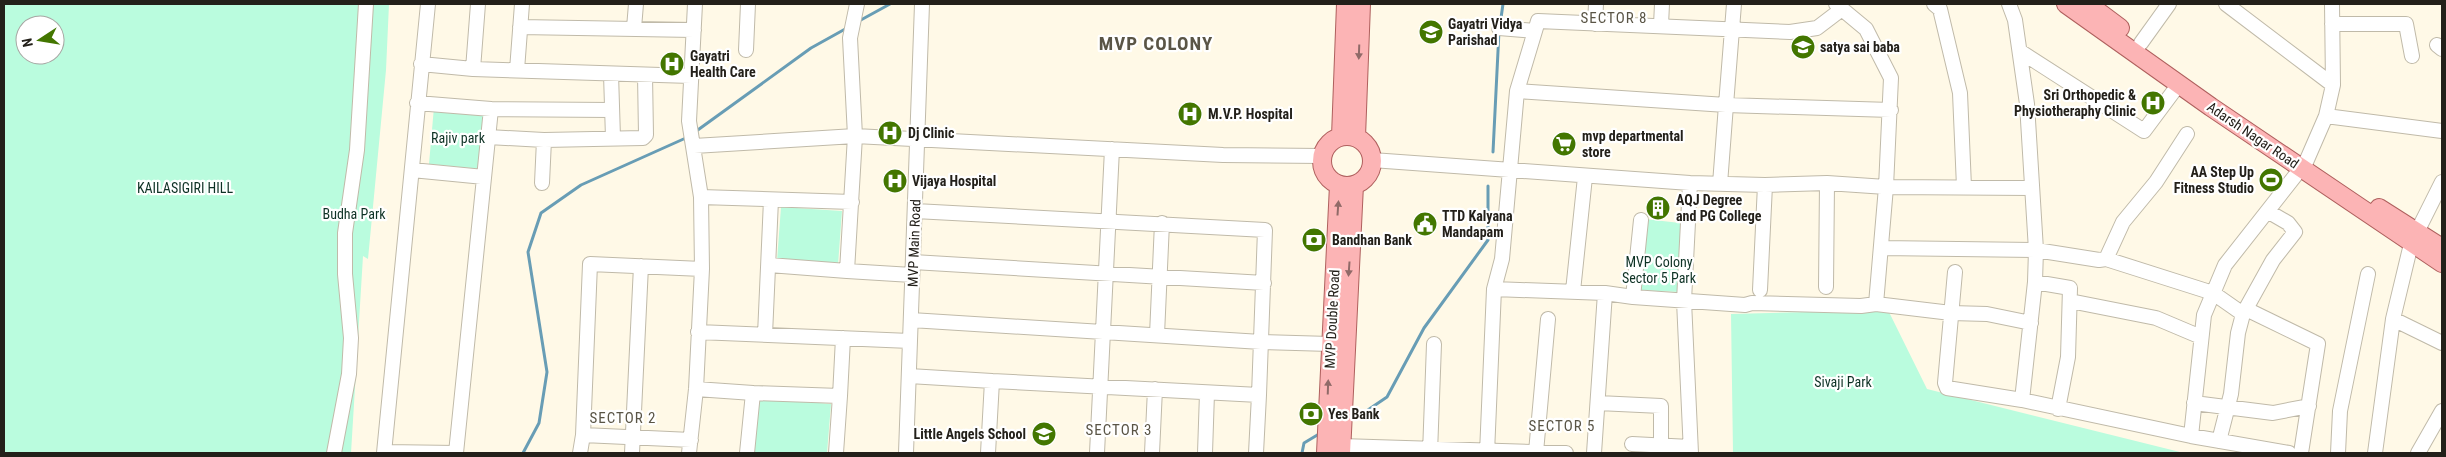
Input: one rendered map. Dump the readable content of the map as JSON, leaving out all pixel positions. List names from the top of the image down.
{
  "streets": {
    "main road": ["Adarsh Nagar Road", "MVP Double Road"],
    "street": ["MVP Main Road"]
  },
  "districts": [
    "SECTOR 8",
    "MVP COLONY",
    "SECTOR 2",
    "SECTOR 5",
    "SECTOR 3"
  ],
  "parks": [
    "Rajiv park",
    "KAILASIGIRI HILL",
    "Budha Park",
    "MVP Colony Sector 5 Park",
    "Sivaji Park"
  ],
  "places": {
    "school or university": ["Gayatri Vidya Parishad", "satya sai baba", "Little Angels School"],
    "hospital": [
      "Gayatri Health Care",
      "Sri Orthopedic & Physiotheraphy Clinic",
      "M.V.P. Hospital",
      "Dj Clinic",
      "Vijaya Hospital"
    ],
    "supermarket": ["mvp departmental store"],
    "sports": ["AA Step Up Fitness Studio"],
    "building": ["AQJ Degree and PG College"],
    "public building": ["TTD Kalyana Mandapam"],
    "bank": ["Bandhan Bank", "Yes Bank"]
  },
  "north": "left"
}
